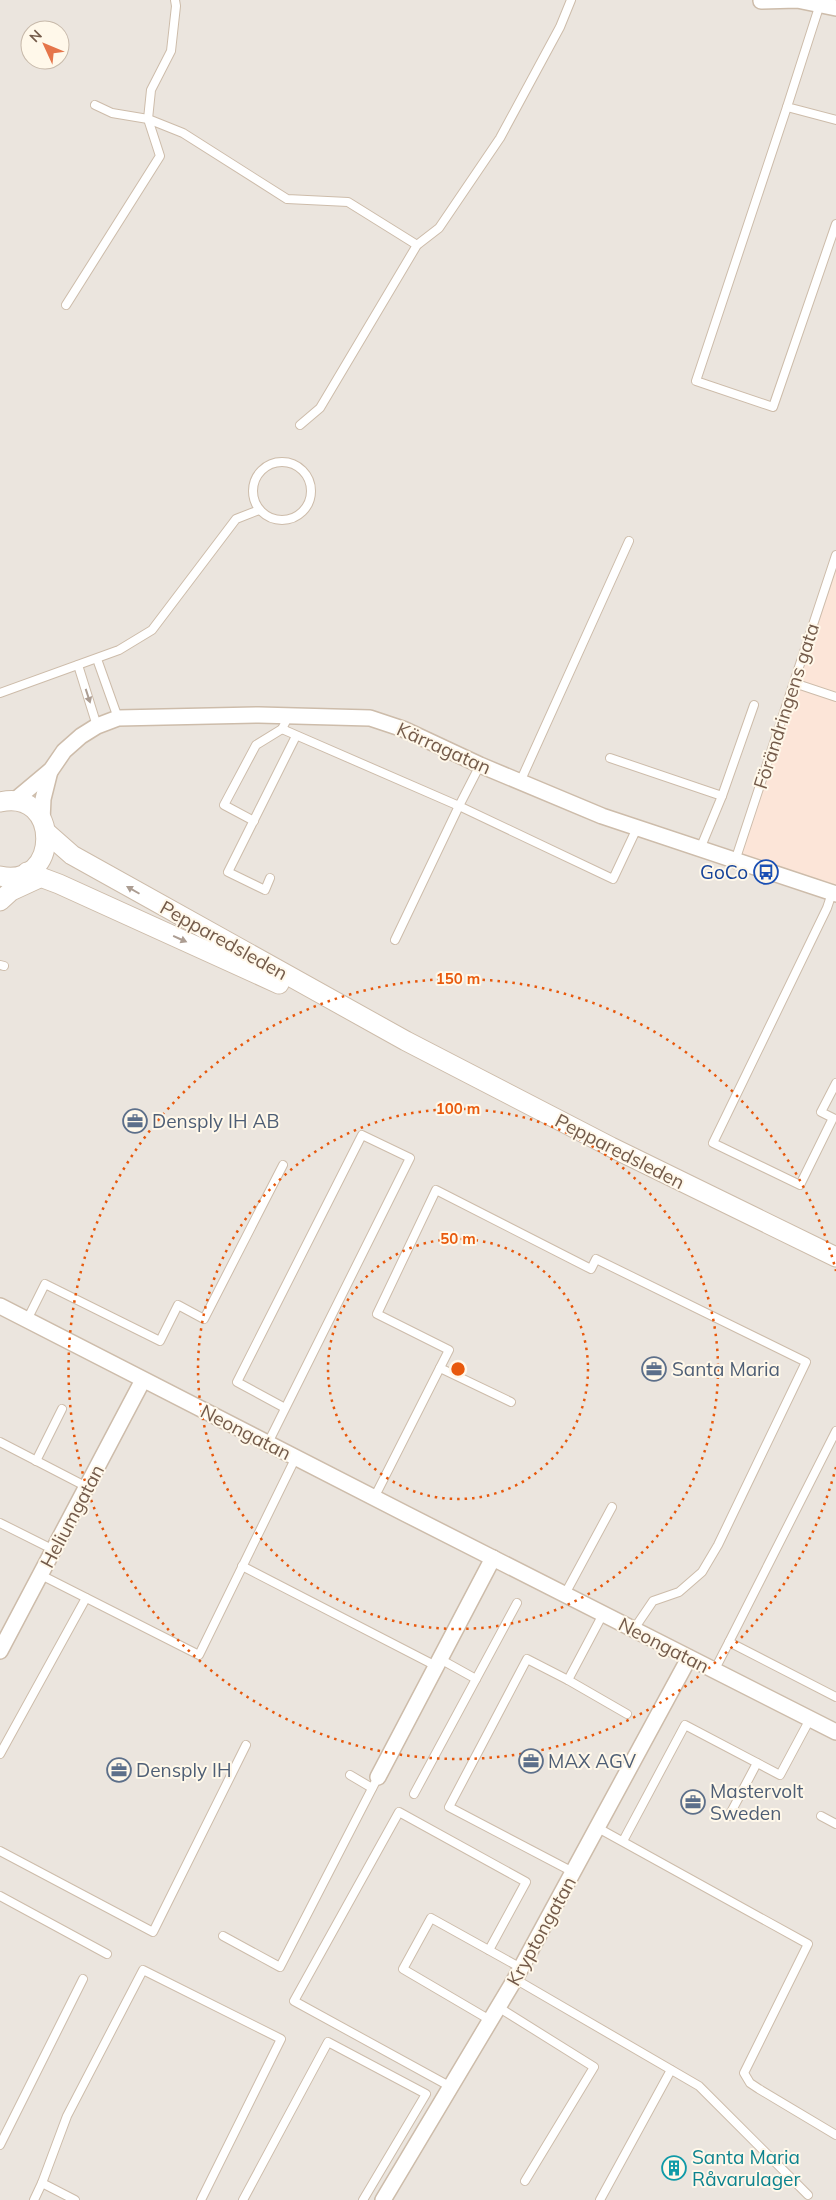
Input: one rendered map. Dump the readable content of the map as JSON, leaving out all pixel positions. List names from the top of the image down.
{
  "streets": {
    "street": [
      "Kärragatan",
      "Pepparedsleden",
      "Neongatan",
      "Heliumgatan",
      "Kryptongatan"
    ],
    "lane": ["Förändringens gata"]
  },
  "crossings": [
    ["Förändringens gata", "Kärragatan"],
    ["Kärragatan", "Pepparedsleden"],
    ["Neongatan", "Heliumgatan"],
    ["Neongatan", "Kryptongatan"]
  ],
  "places": {
    "bus stop": ["GoCo"],
    "office": [
      "Densply IH AB",
      "Santa Maria",
      "MAX AGV",
      "Densply IH",
      "Mastervolt Sweden"
    ],
    "building": ["Santa Maria Råvarulager"]
  },
  "north": "top left",
  "rings": ["150 m", "100 m", "50 m"]
}
